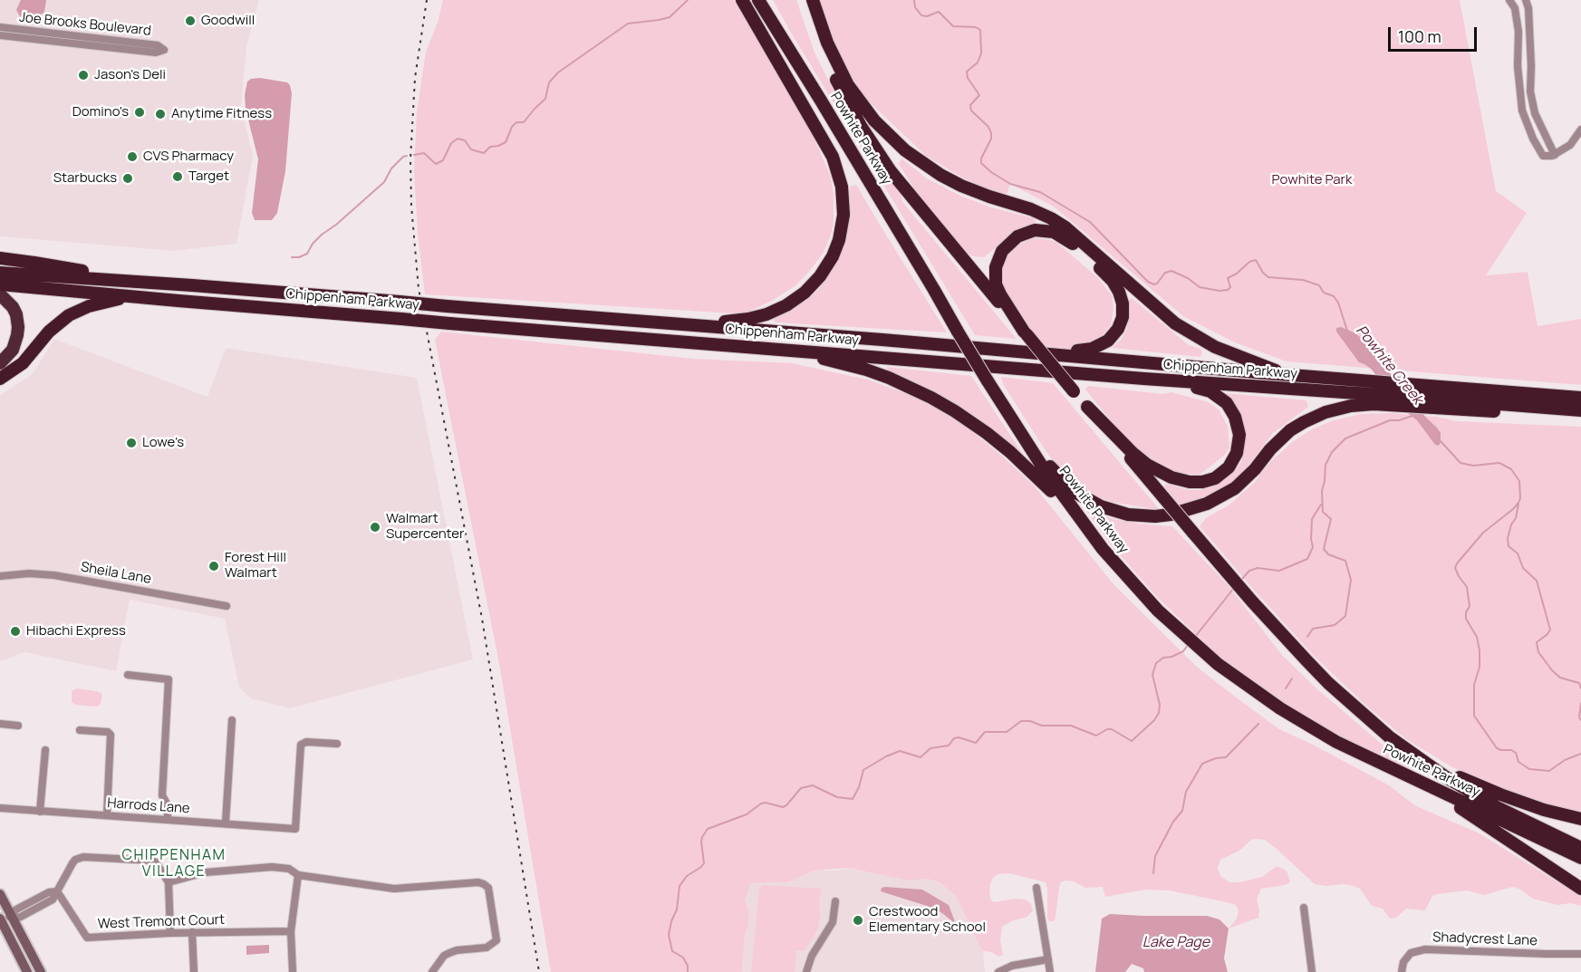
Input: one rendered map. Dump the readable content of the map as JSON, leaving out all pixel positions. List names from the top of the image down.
{
  "streets": {
    "highway": ["Powhite Parkway", "Chippenham Parkway"],
    "street": [
      "Joe Brooks Boulevard",
      "Sheila Lane",
      "Harrods Lane",
      "West Tremont Court",
      "Shadycrest Lane"
    ]
  },
  "districts": ["CHIPPENHAM VILLAGE"],
  "water": ["Powhite Creek", "Lake Page"],
  "parks": ["Powhite Park"],
  "places": [
    "Goodwill",
    "Jason's Deli",
    "Domino's",
    "Anytime Fitness",
    "CVS Pharmacy",
    "Target",
    "Starbucks",
    "Lowe's",
    "Walmart Supercenter",
    "Forest Hill Walmart",
    "Hibachi Express",
    "Crestwood Elementary School"
  ],
  "scale_bar": "100 m"
}
